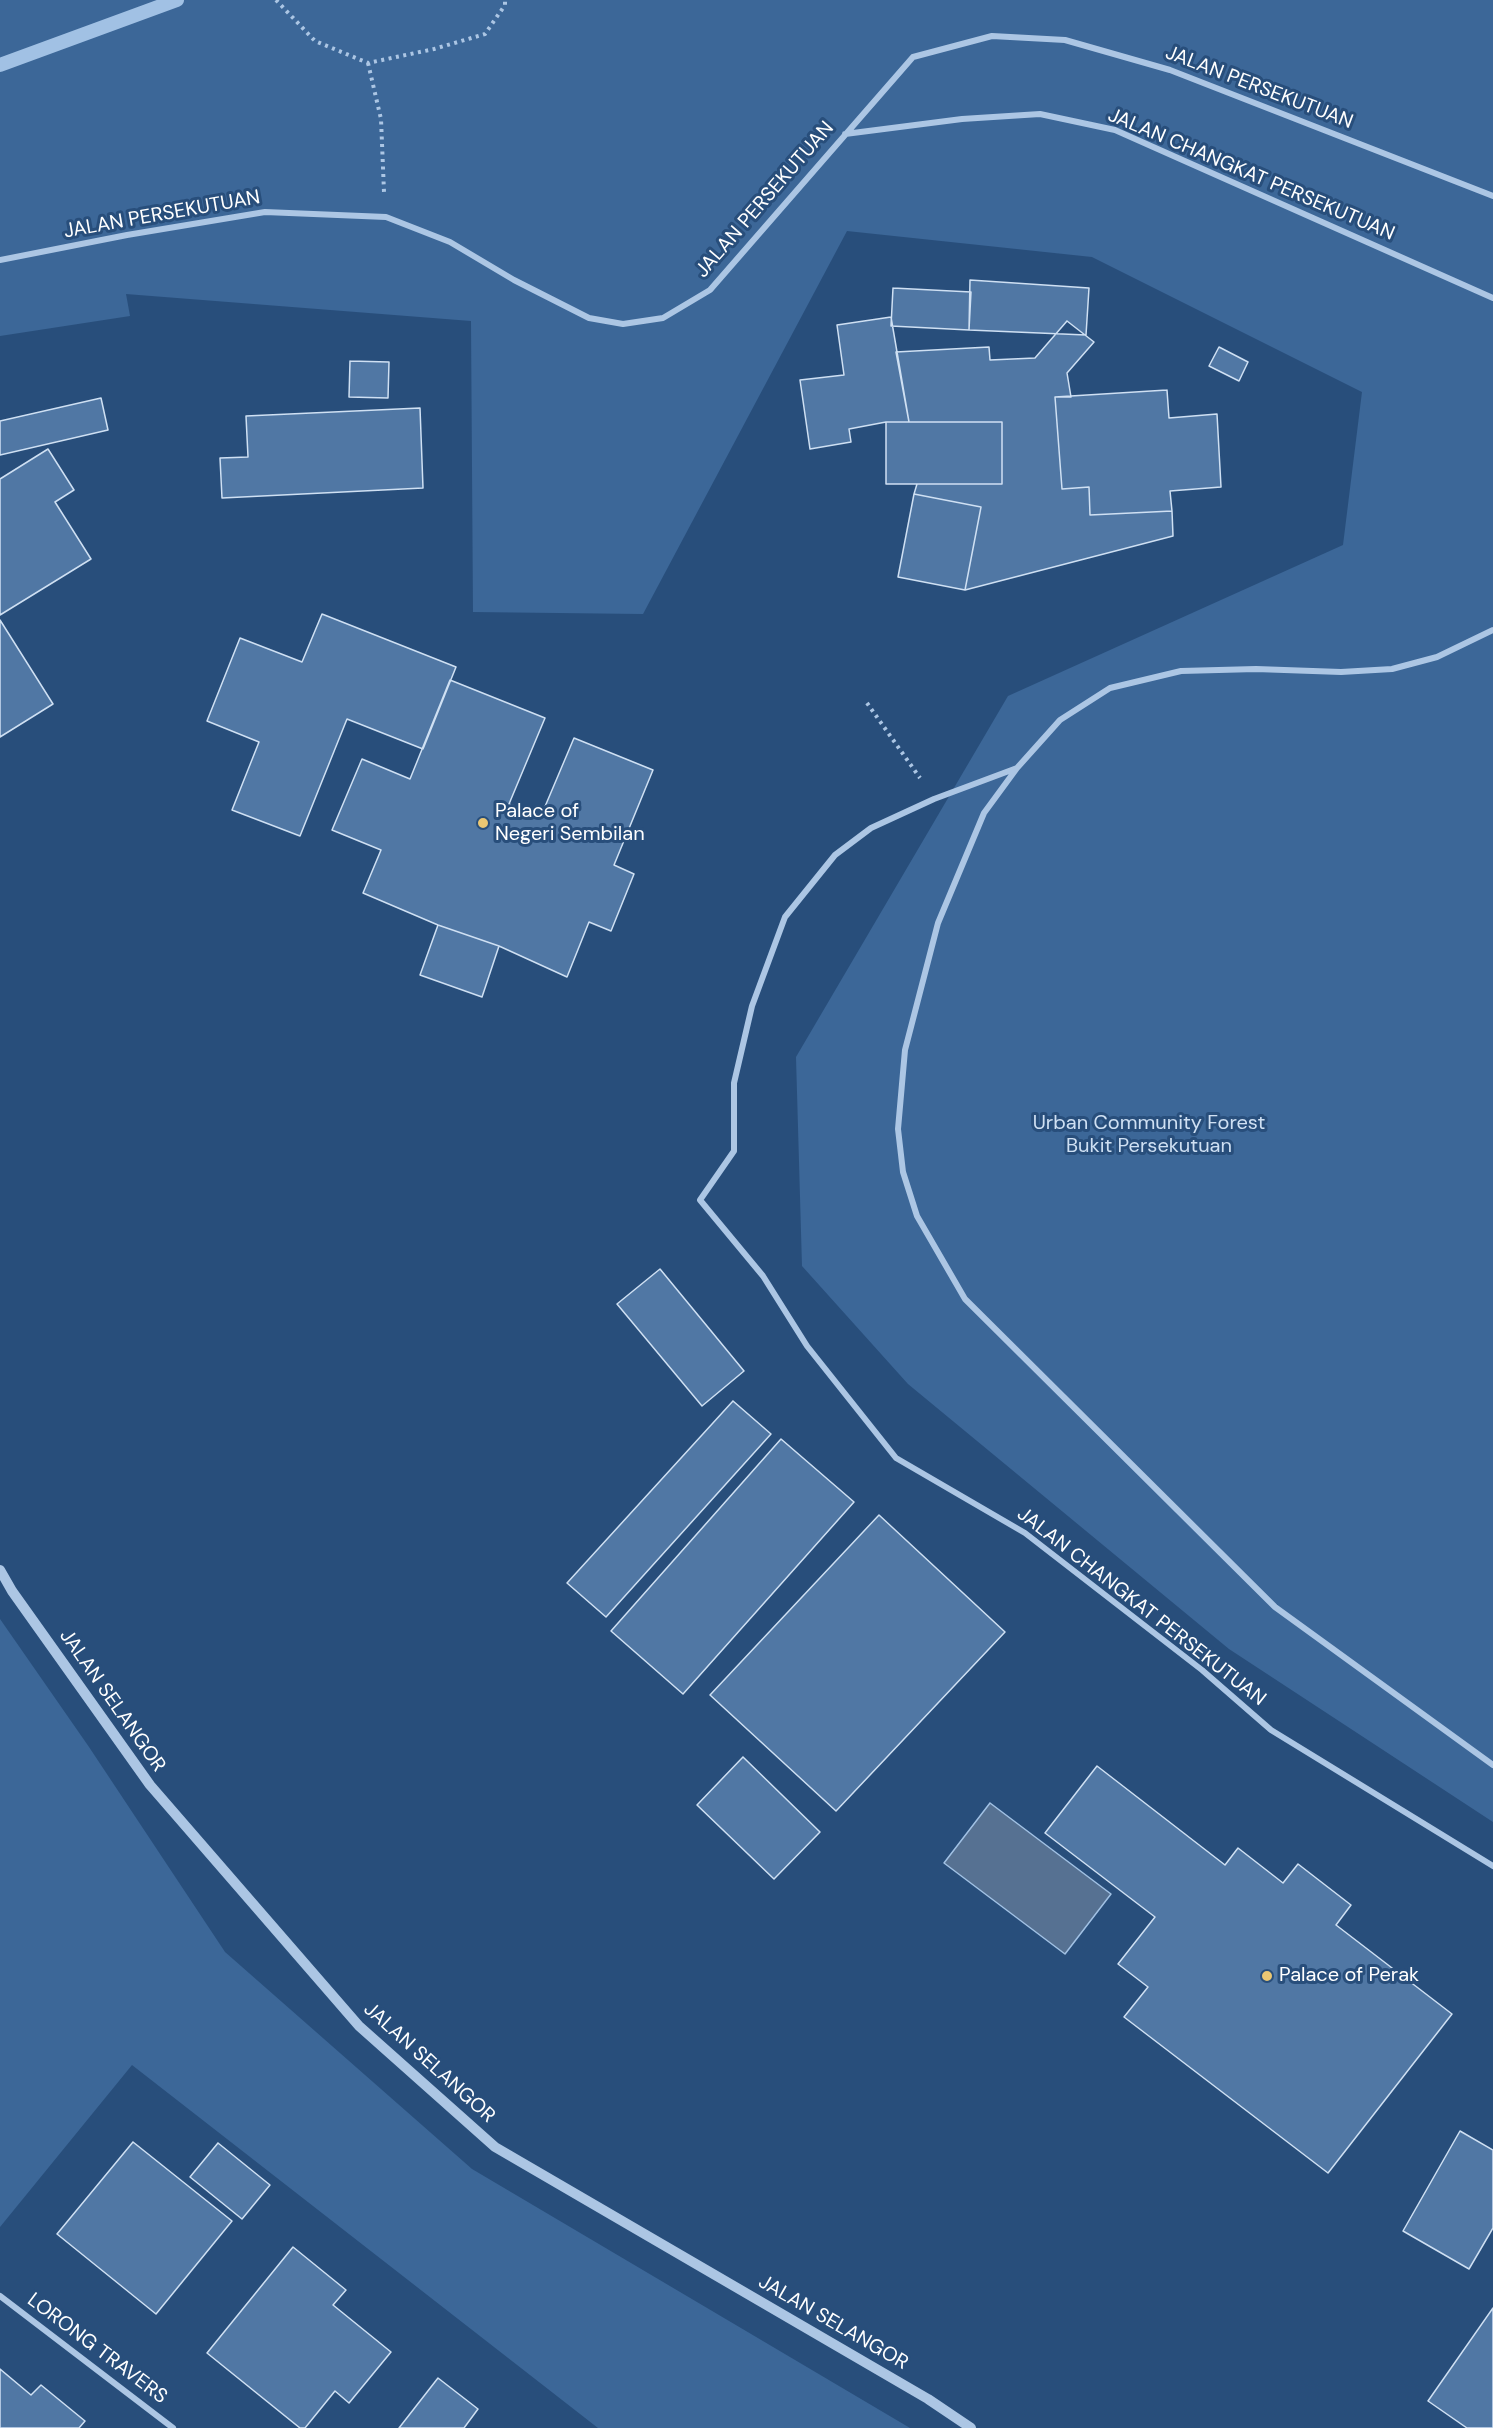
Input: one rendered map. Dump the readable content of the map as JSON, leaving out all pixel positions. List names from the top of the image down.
{
  "streets": {
    "street": [
      "JALAN PERSEKUTUAN",
      "JALAN CHANGKAT PERSEKUTUAN",
      "JALAN SELANGOR",
      "LORONG TRAVERS"
    ]
  },
  "crossings": [
    ["JALAN PERSEKUTUAN", "JALAN CHANGKAT PERSEKUTUAN"]
  ],
  "parks": ["Urban Community Forest Bukit Persekutuan"],
  "places": ["Palace of Negeri Sembilan", "Palace of Perak"]
}
